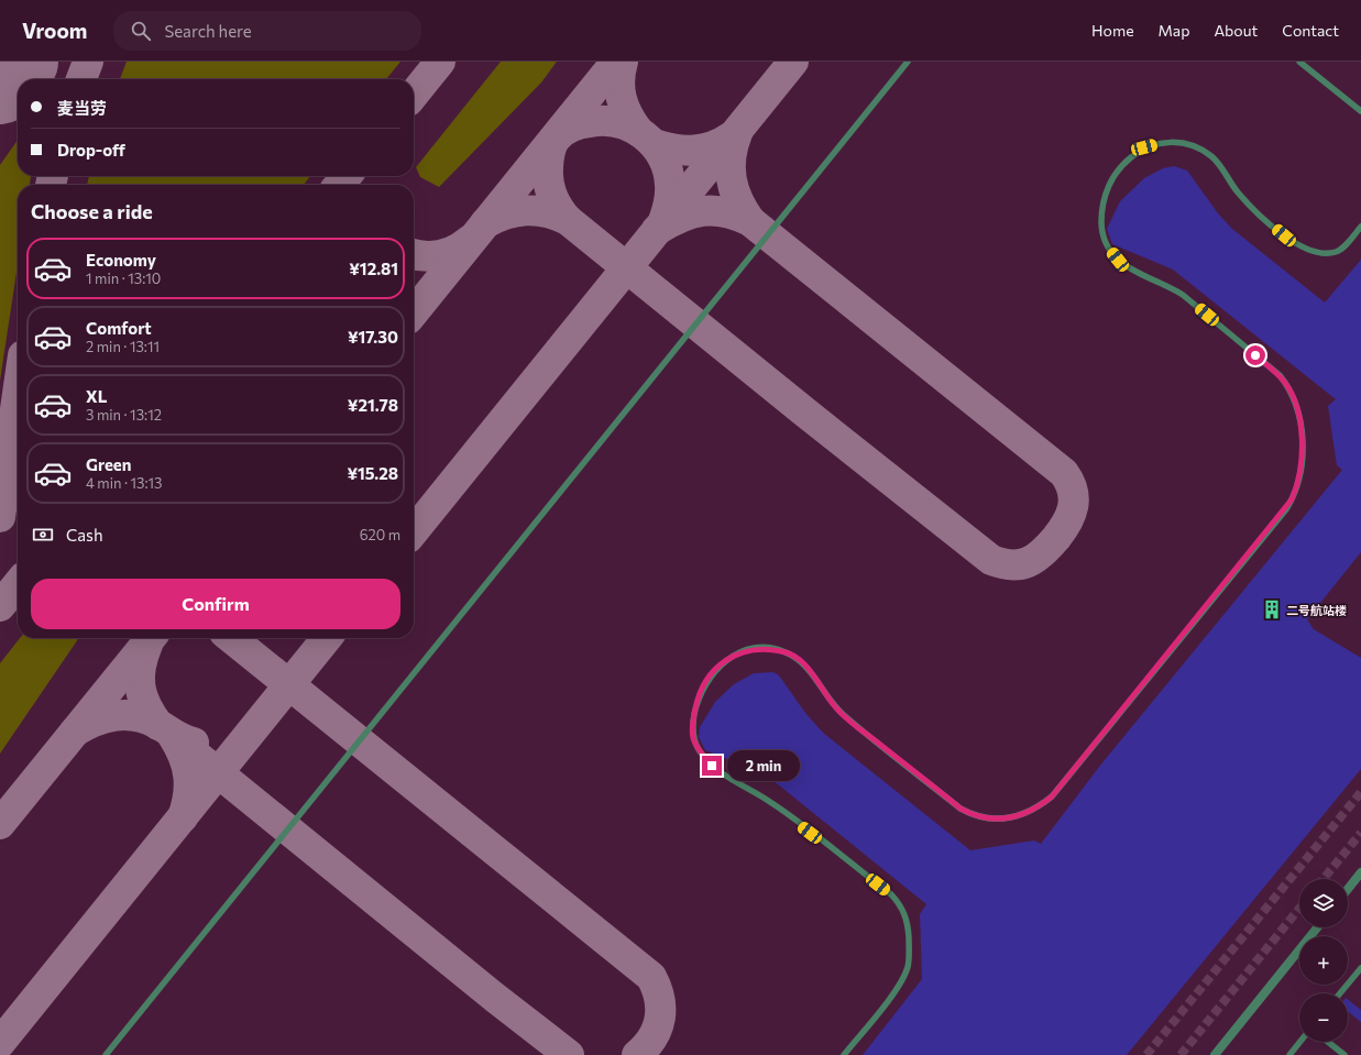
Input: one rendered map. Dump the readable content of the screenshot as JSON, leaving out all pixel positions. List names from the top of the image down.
{
  "places": {
    "building": ["二号航站楼"]
  },
  "page": {
    "header": "Vroom",
    "search": "Search here",
    "nav": [
      "Home",
      "Map",
      "About",
      "Contact"
    ],
    "banner": ["麦当劳", "Drop-off"],
    "heading": "Choose a ride",
    "list": [
      {
        "name": "Economy",
        "note": "1 min · 13:10",
        "value": "¥12.81"
      },
      {
        "name": "Comfort",
        "note": "2 min · 13:11",
        "value": "¥17.30"
      },
      {
        "name": "XL",
        "note": "3 min · 13:12",
        "value": "¥21.78"
      },
      {
        "name": "Green",
        "note": "4 min · 13:13",
        "value": "¥15.28"
      }
    ],
    "pay": ["Cash", "620 m"],
    "buttons": "Confirm",
    "bubble": "2 min",
    "map_buttons": ["+", "−"]
  }
}
